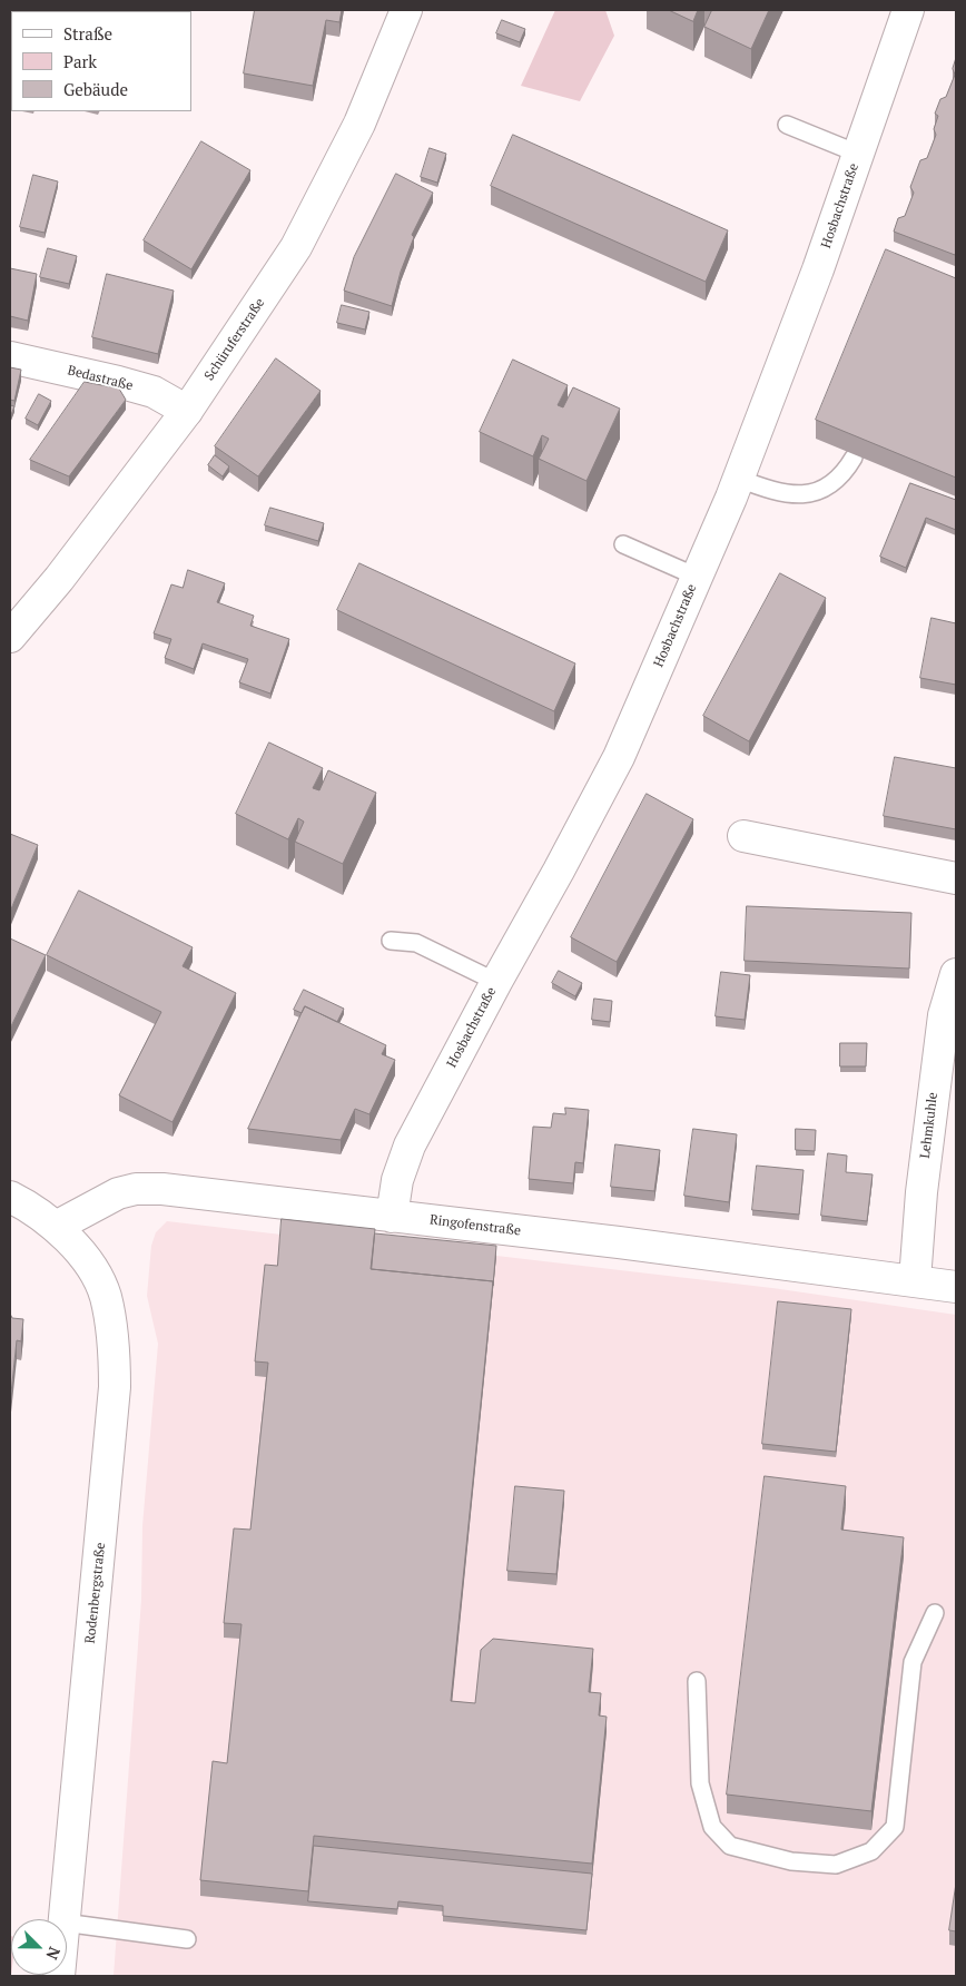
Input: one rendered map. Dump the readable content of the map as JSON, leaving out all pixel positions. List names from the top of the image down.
{
  "streets": {
    "street": [
      "Hosbachstraße",
      "Schüruferstraße",
      "Bedastraße",
      "Lehmkuhle",
      "Ringofenstraße",
      "Rodenbergstraße"
    ]
  },
  "crossings": [
    ["Hosbachstraße", "Ringofenstraße"],
    ["Schüruferstraße", "Bedastraße"],
    ["Lehmkuhle", "Ringofenstraße"],
    ["Ringofenstraße", "Rodenbergstraße"]
  ],
  "legend": ["Straße", "Park", "Gebäude"],
  "north": "bottom right"
}
